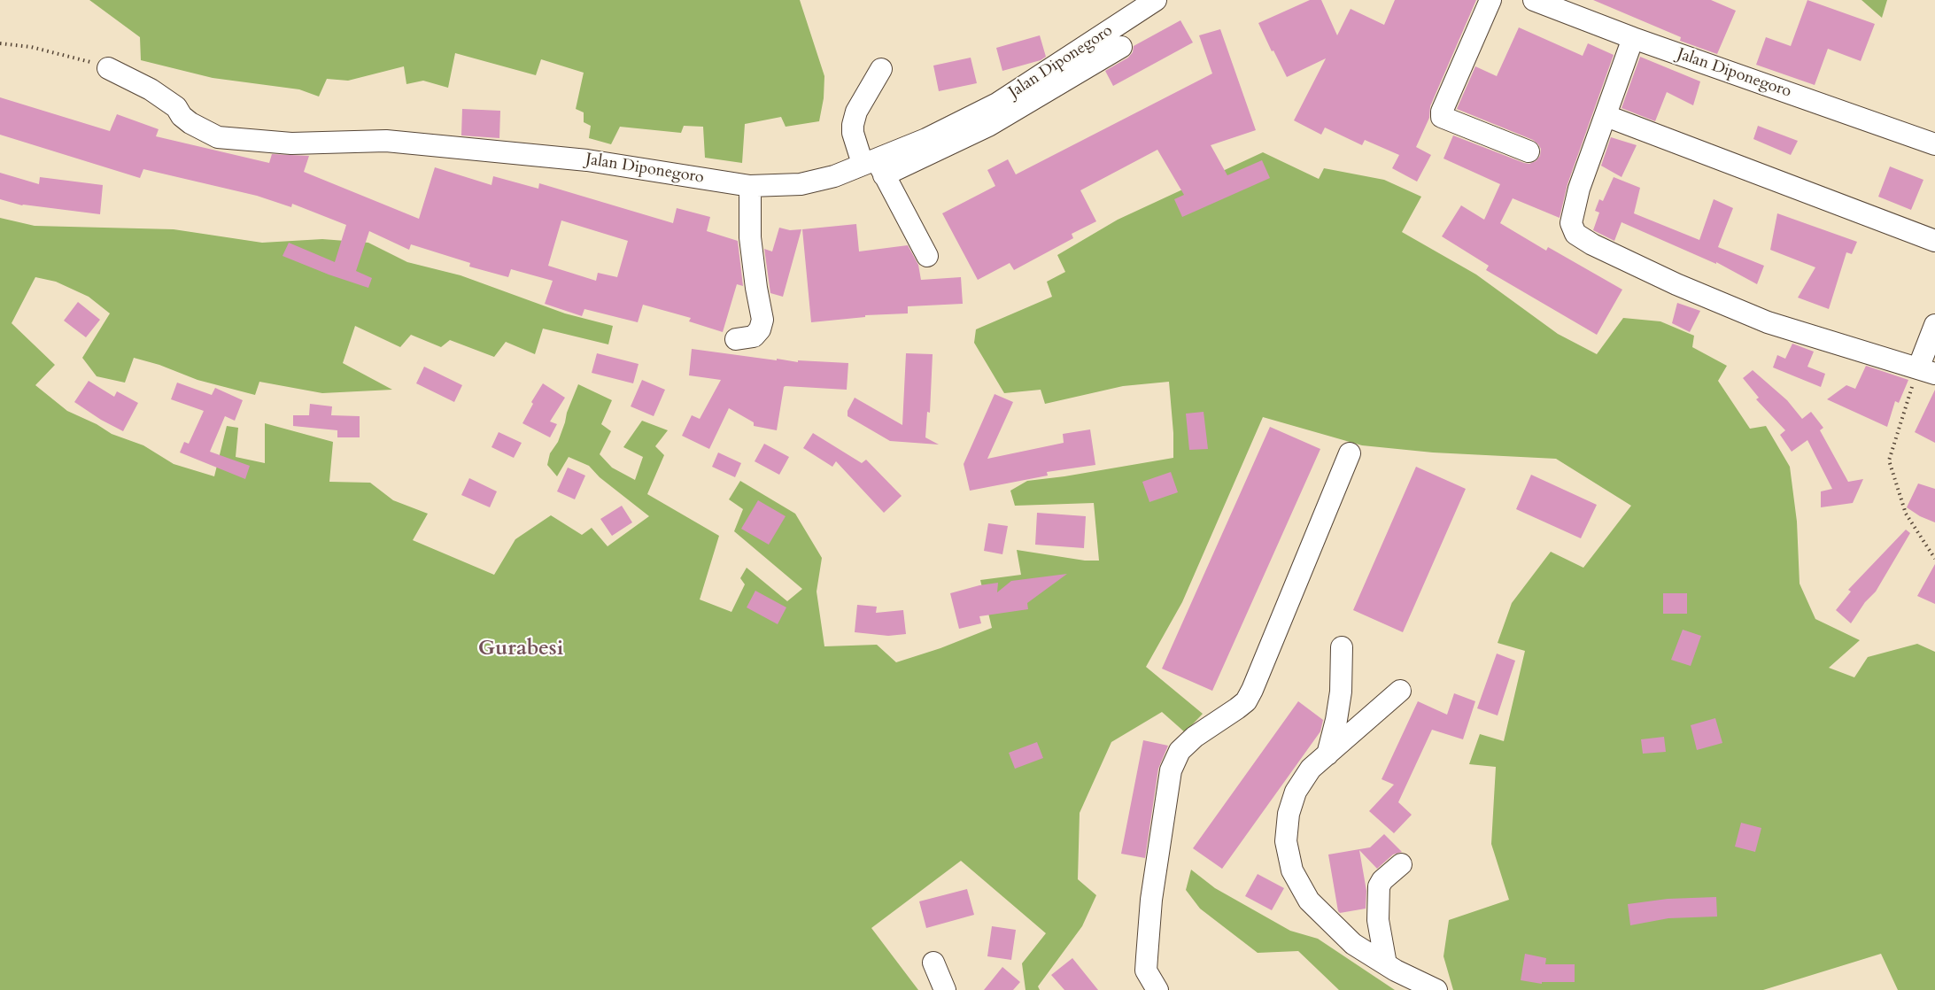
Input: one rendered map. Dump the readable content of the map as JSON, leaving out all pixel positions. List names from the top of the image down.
{
  "streets": {
    "street": ["Jalan Diponegoro"]
  },
  "districts": ["Gurabesi"]
}
